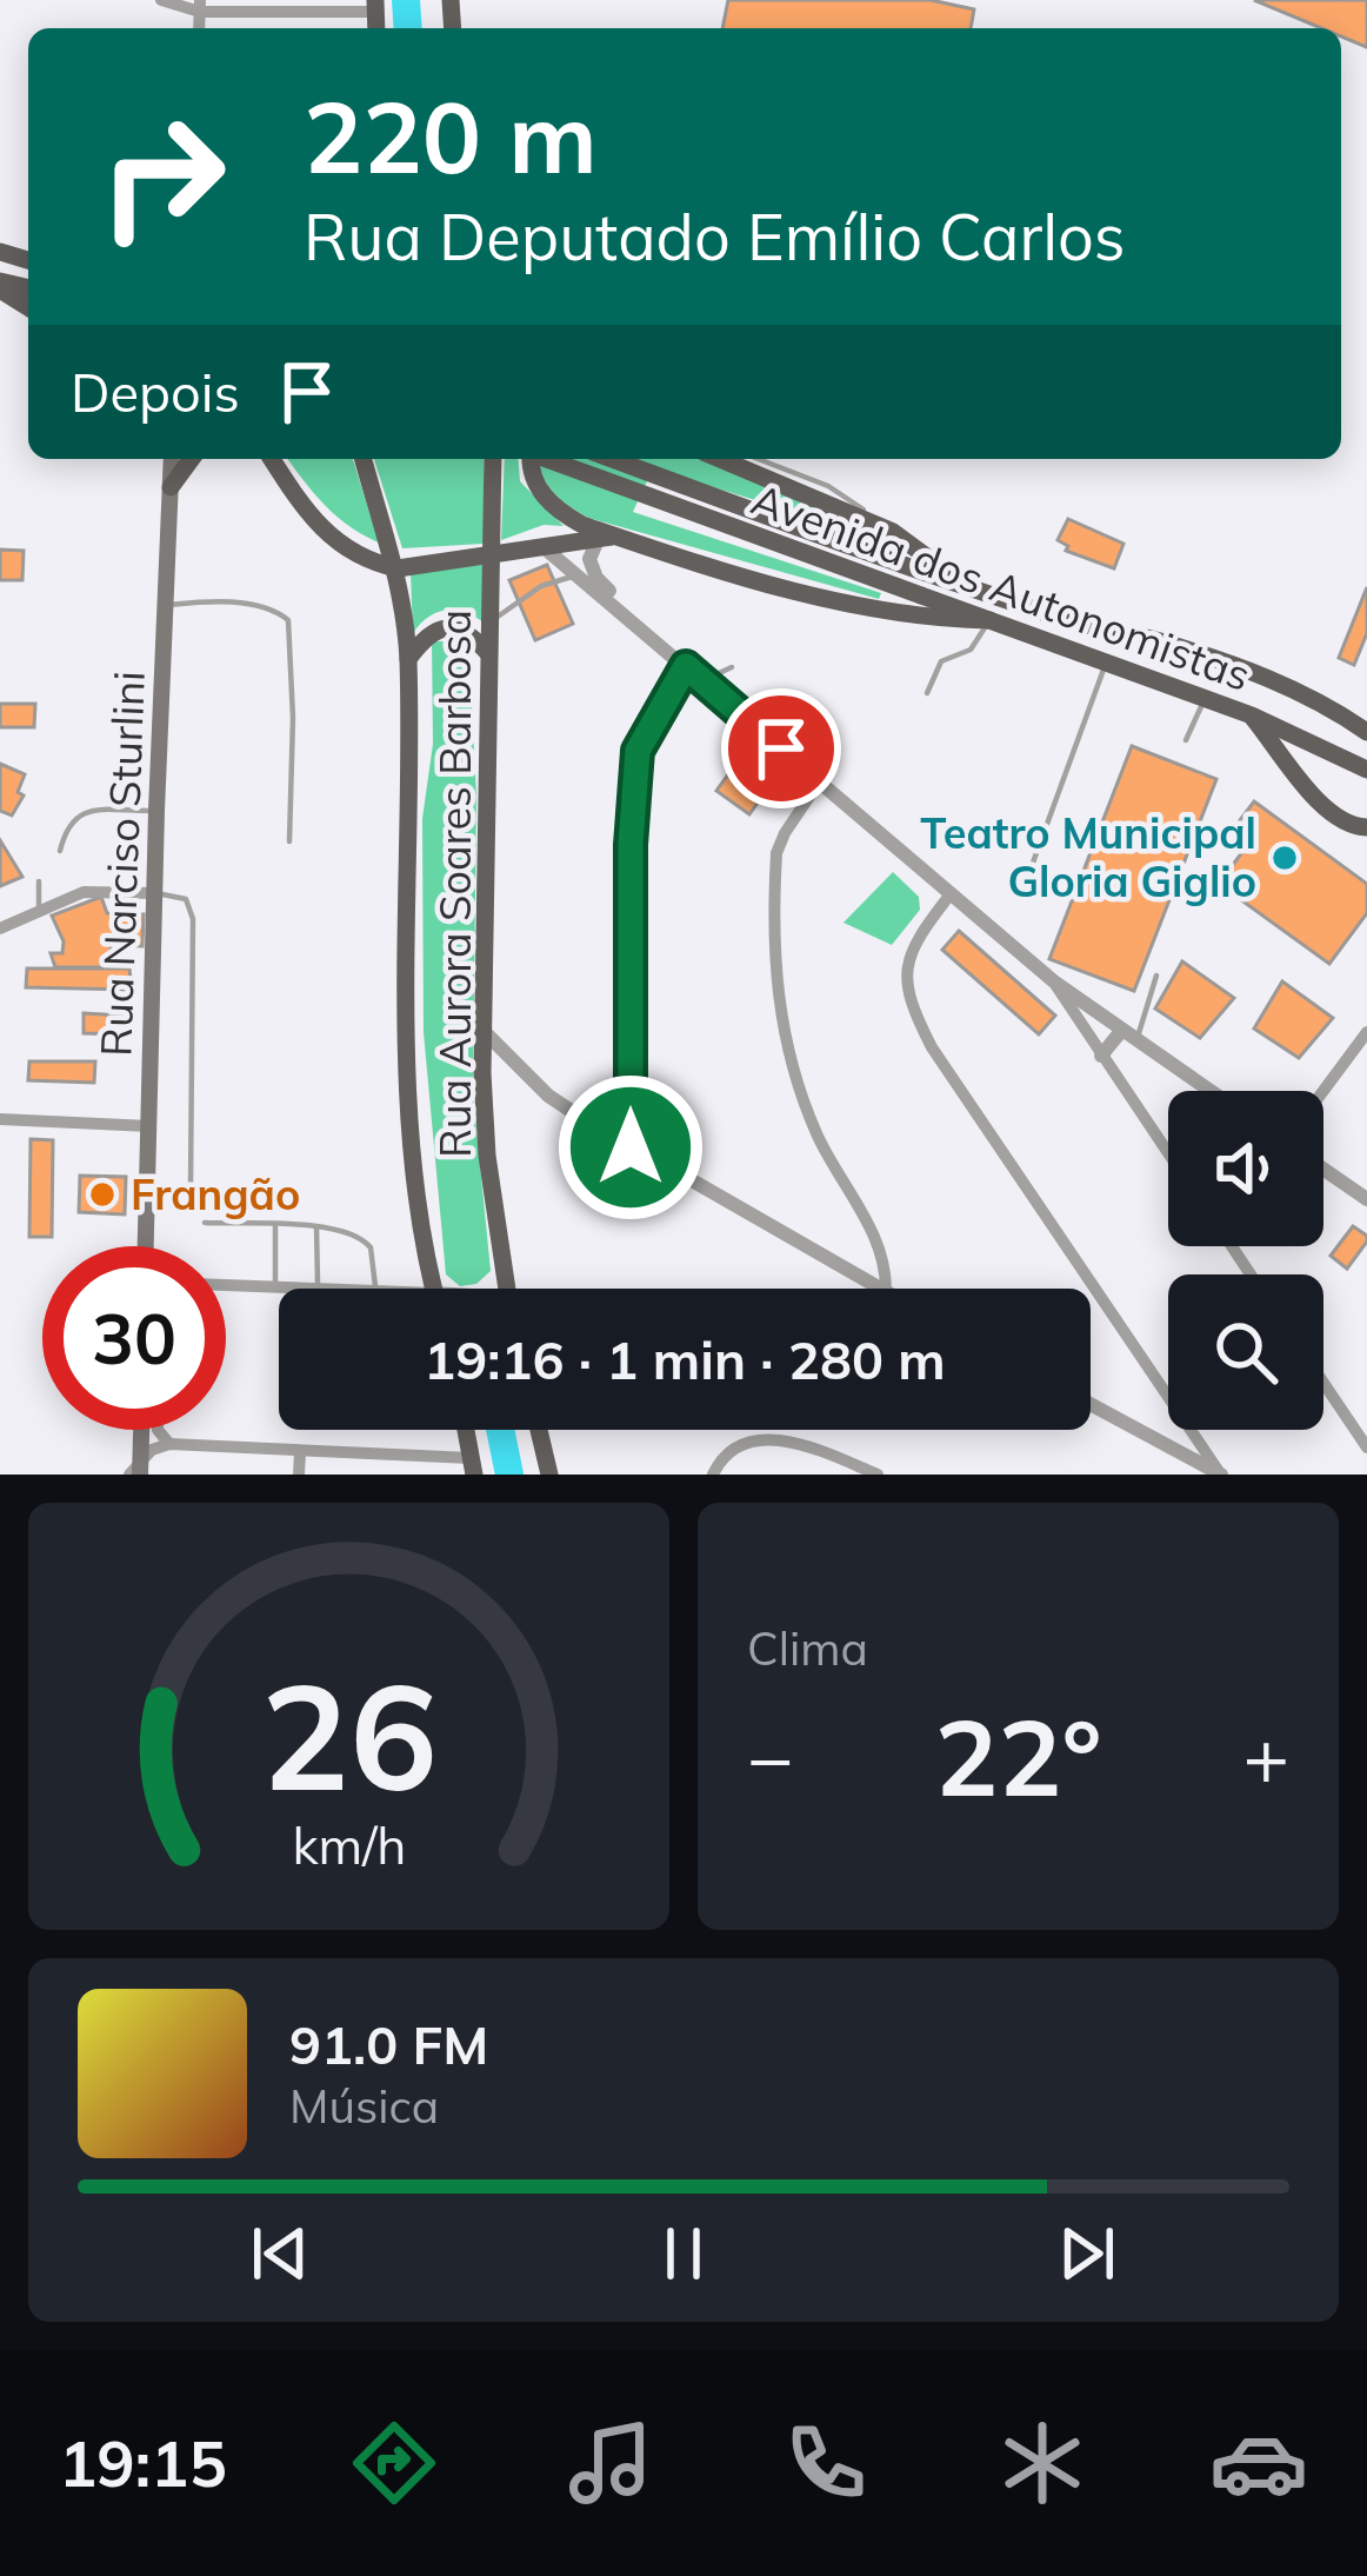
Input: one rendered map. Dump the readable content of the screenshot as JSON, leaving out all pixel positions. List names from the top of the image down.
{
  "streets": {
    "main road": ["Avenida dos Autonomistas", "Rua Narciso Sturlini", "Rua Aurora Soares Barbosa"]
  },
  "places": ["Teatro Municipal Gloria Giglio", "Frangão"],
  "page": {
    "turn": ["220 m", "Rua Deputado Emílio Carlos"],
    "then": "Depois",
    "limit": "30",
    "trip": "19:16 · 1 min · 280 m",
    "tile": "Clima",
    "heat": ["−", "22°", "+"],
    "song": ["91.0 FM", "Música"],
    "tabs": "19:15",
    "gauge": ["26", "km/h"]
  }
}
